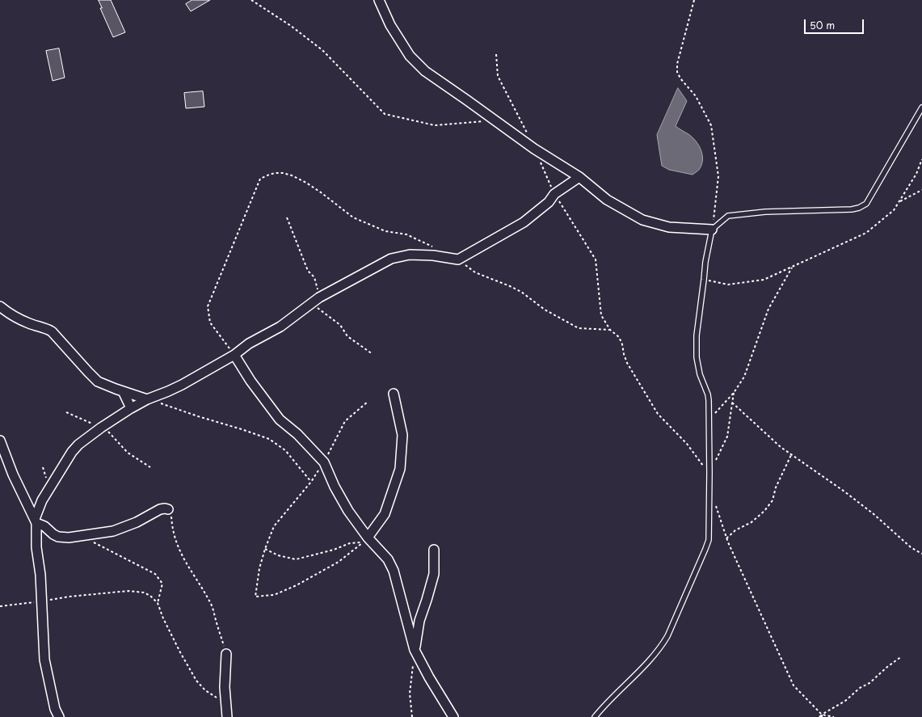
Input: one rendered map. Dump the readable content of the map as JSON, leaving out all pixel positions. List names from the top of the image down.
{
  "scale_bar": "50 m"
}
